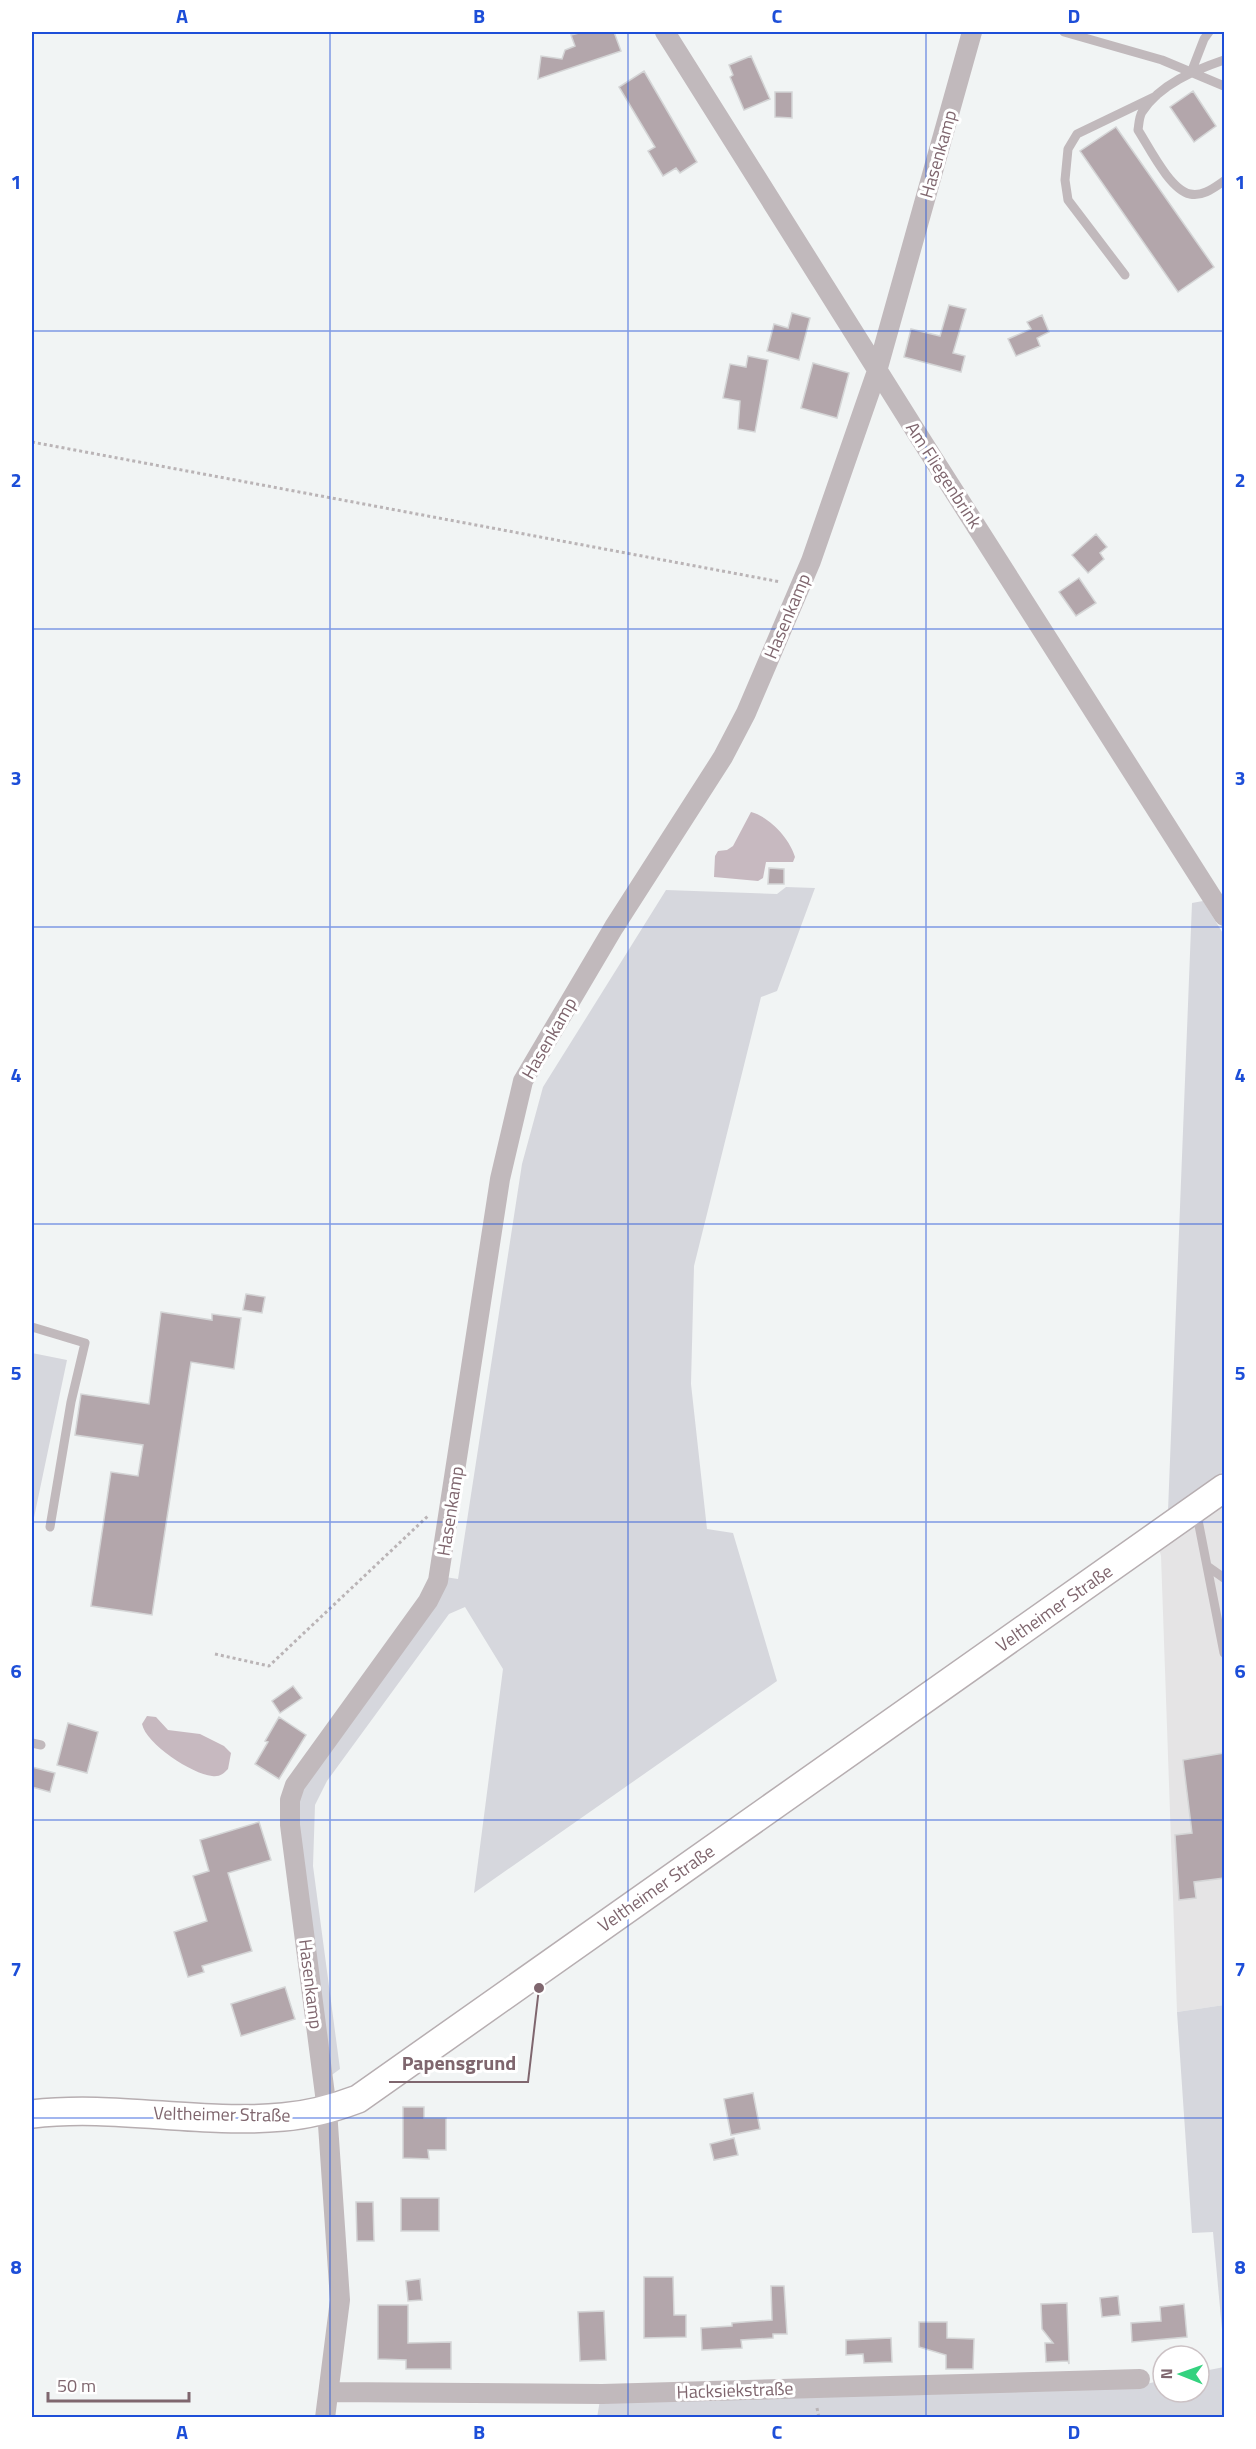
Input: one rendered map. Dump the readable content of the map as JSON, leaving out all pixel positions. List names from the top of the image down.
{
  "streets": {
    "main road": ["Veltheimer Straße"],
    "street": ["Hasenkamp", "Am Fliegenbrink", "Hacksiekstraße"]
  },
  "crossings": [
    ["Hasenkamp", "Am Fliegenbrink"],
    ["Hasenkamp", "Veltheimer Straße"],
    ["Hasenkamp", "Hacksiekstraße"]
  ],
  "places": ["Papensgrund"],
  "scale_bar": "50 m",
  "north": "left",
  "grid": {
    "columns": [
      "A",
      "B",
      "C",
      "D"
    ],
    "rows": [
      "1",
      "2",
      "3",
      "4",
      "5",
      "6",
      "7",
      "8"
    ]
  }
}
